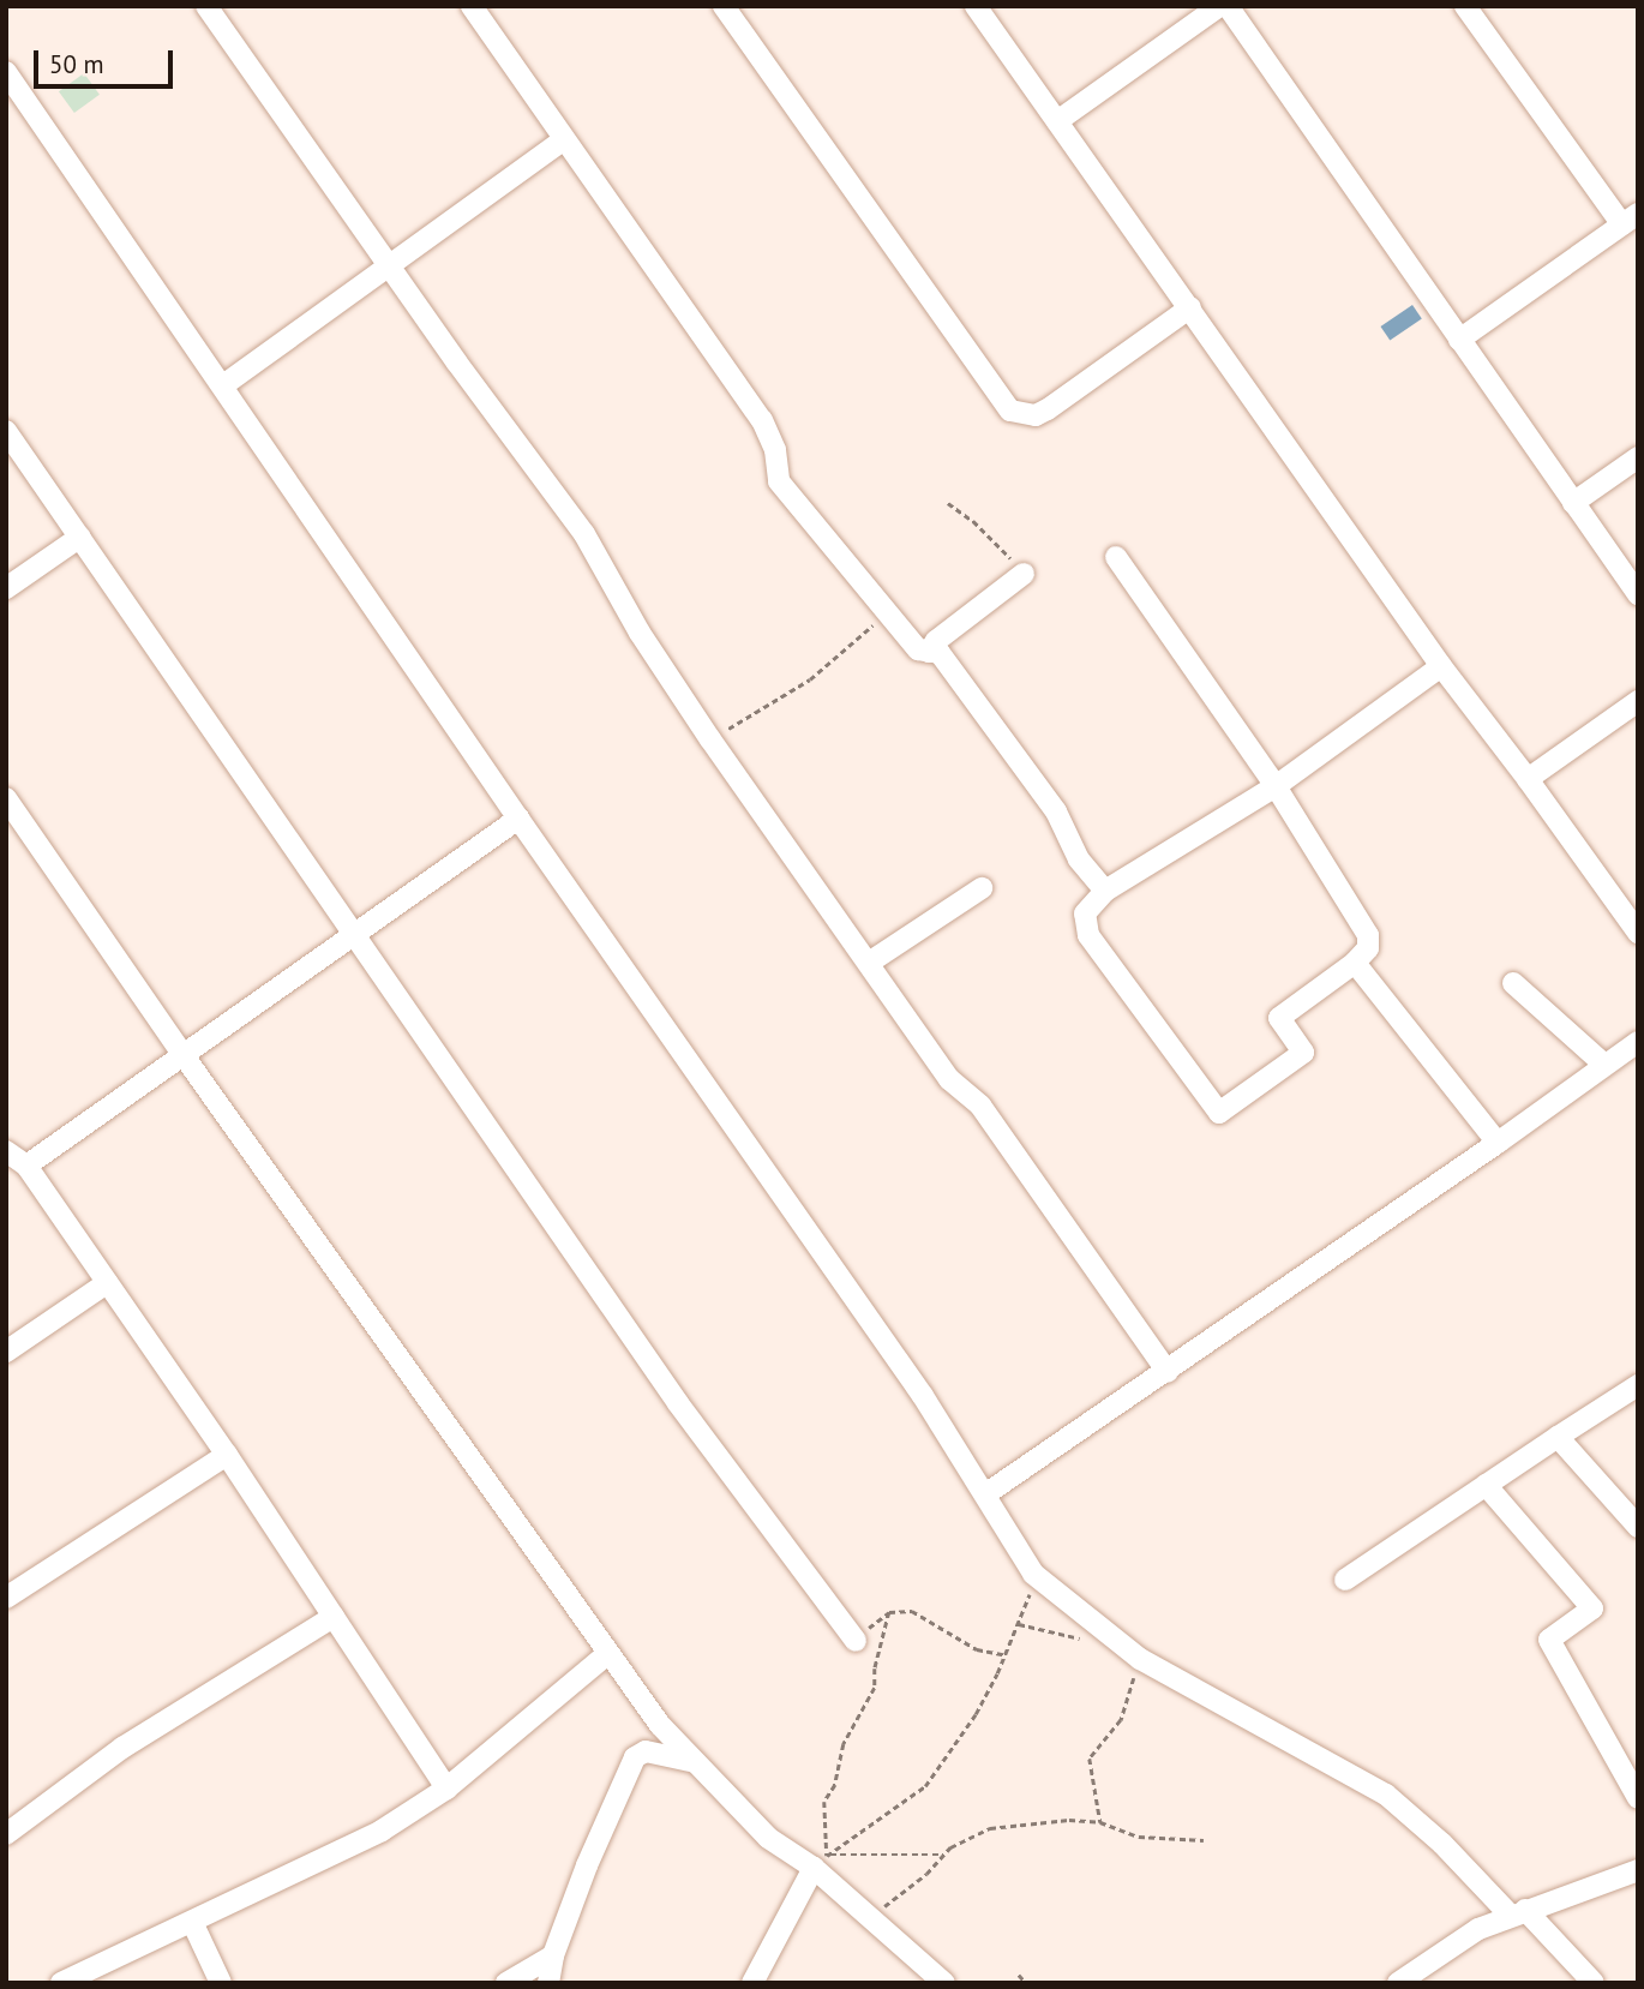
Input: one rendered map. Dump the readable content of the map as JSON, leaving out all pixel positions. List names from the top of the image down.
{
  "scale_bar": "50 m"
}
